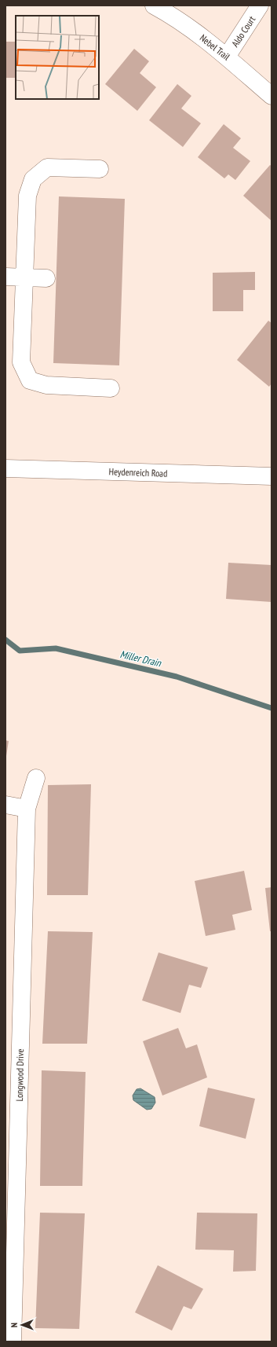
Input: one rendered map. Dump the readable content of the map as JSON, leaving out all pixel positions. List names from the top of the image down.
{
  "streets": {
    "street": [
      "Aldo Court",
      "Nebel Trail",
      "Heydenreich Road",
      "Longwood Drive"
    ]
  },
  "crossings": [
    ["Aldo Court", "Nebel Trail"]
  ],
  "water": ["Miller Drain"],
  "north": "left"
}
